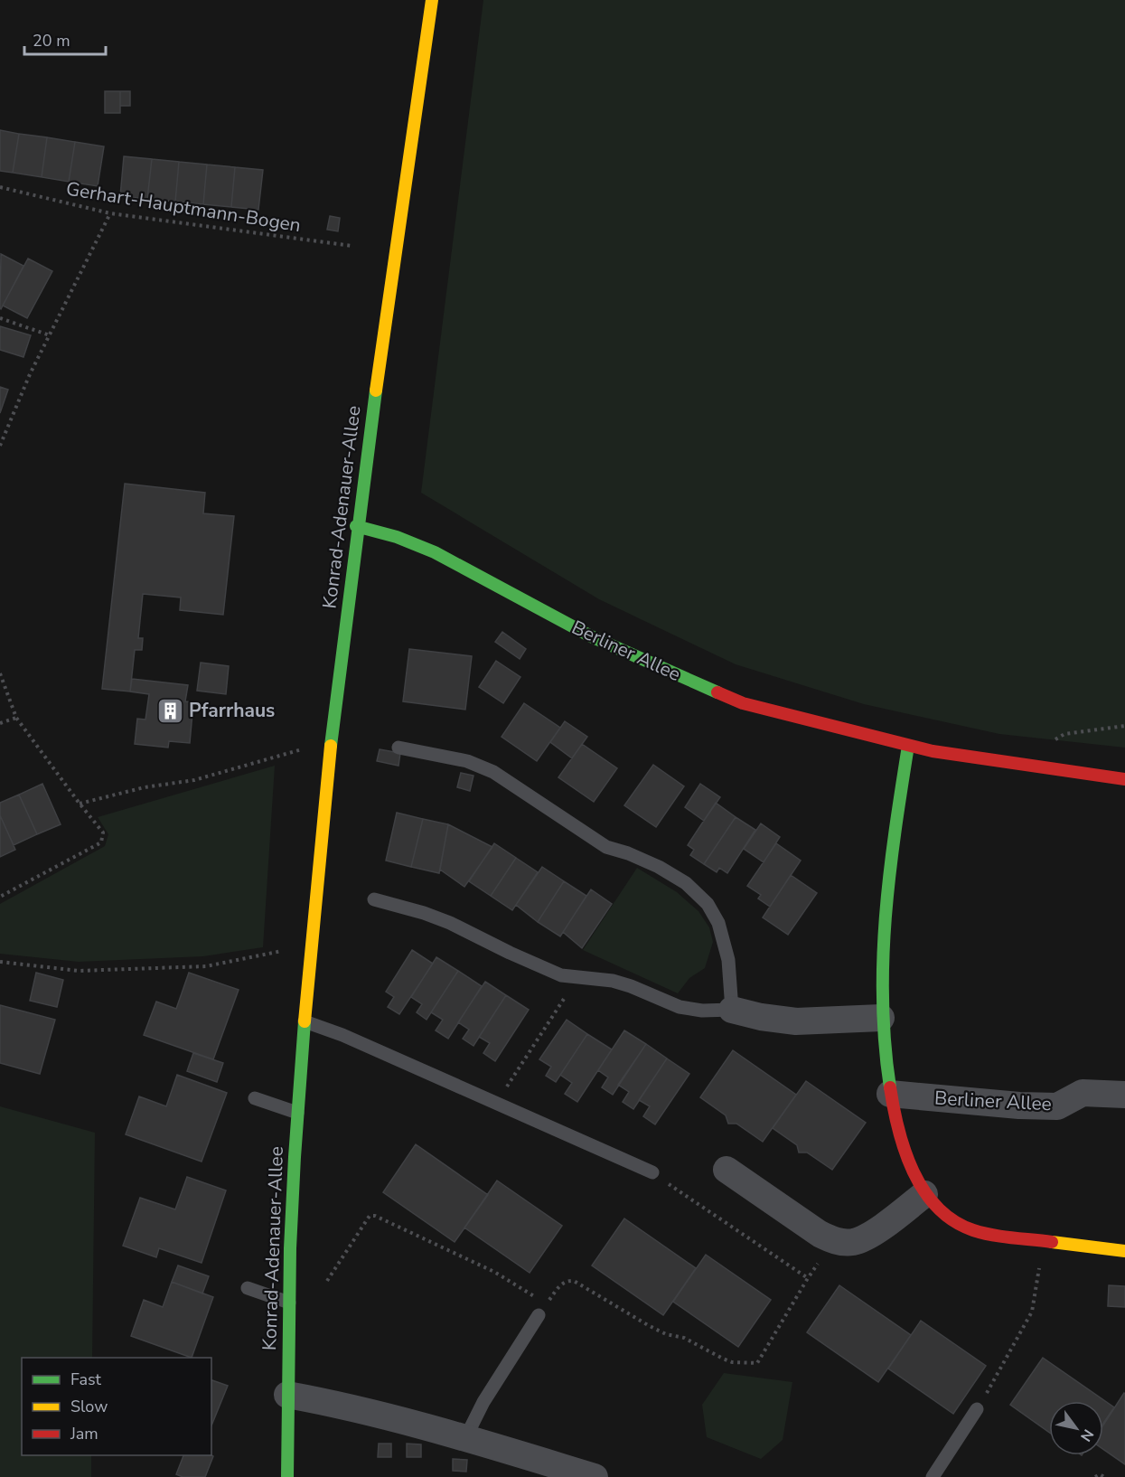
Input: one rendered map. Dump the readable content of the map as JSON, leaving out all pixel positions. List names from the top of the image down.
{
  "streets": {
    "street": ["Konrad-Adenauer-Allee", "Berliner Allee"],
    "path": ["Gerhart-Hauptmann-Bogen"]
  },
  "crossings": [
    ["Konrad-Adenauer-Allee", "Berliner Allee"]
  ],
  "places": {
    "building": ["Pfarrhaus"]
  },
  "legend": ["Fast", "Slow", "Jam"],
  "scale_bar": "20 m",
  "north": "bottom right"
}
